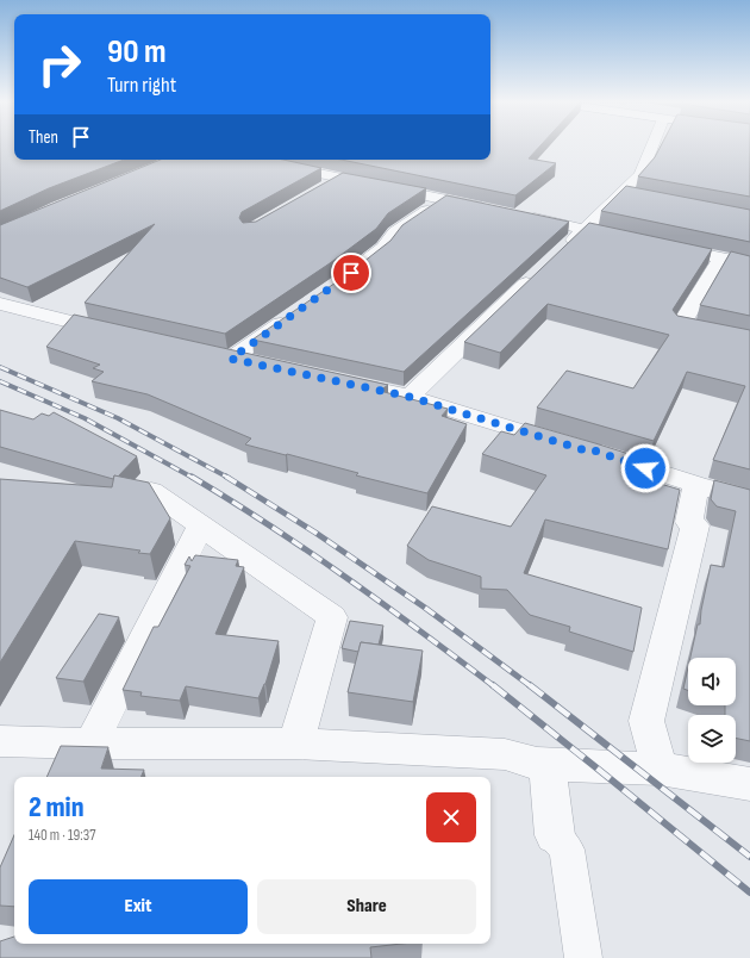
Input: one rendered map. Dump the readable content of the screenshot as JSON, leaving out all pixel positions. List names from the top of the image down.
{
  "page": {
    "turn": ["90 m", "Turn right"],
    "then": "Then",
    "heading": ["2 min", "140 m · 19:37"],
    "buttons": ["Exit", "Share"]
  }
}
